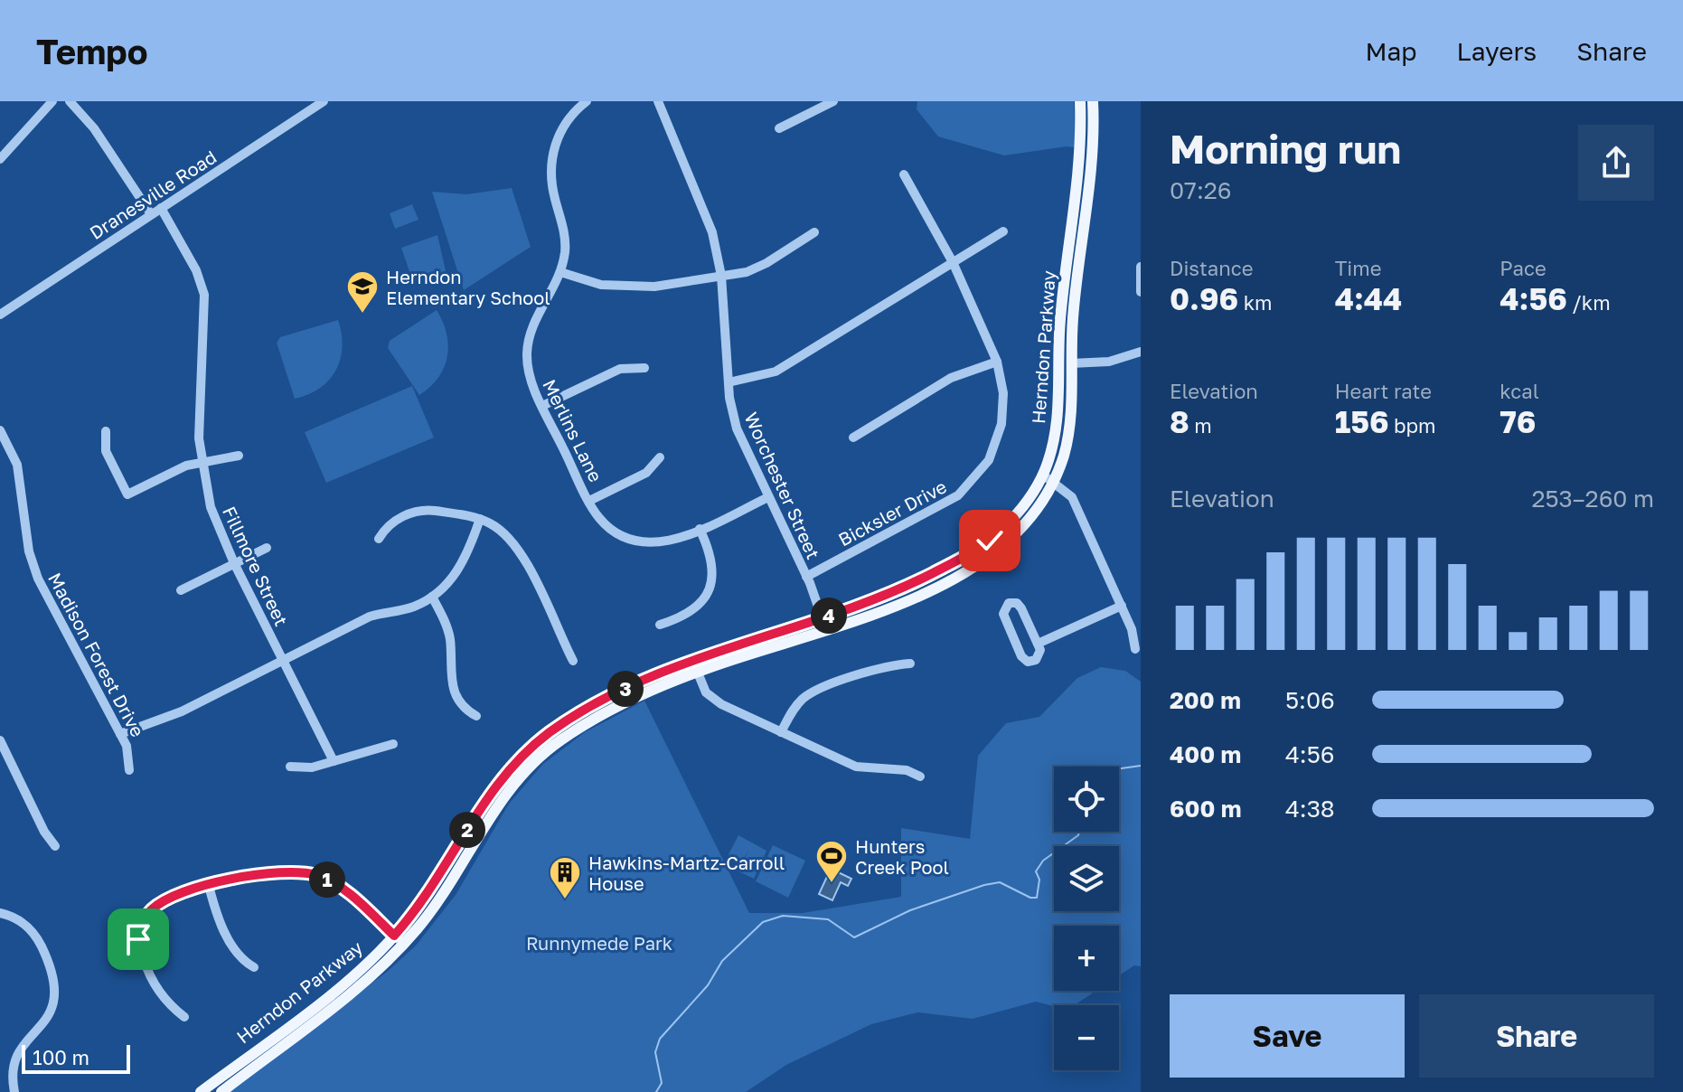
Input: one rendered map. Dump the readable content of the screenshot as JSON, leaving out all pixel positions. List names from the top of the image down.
{
  "streets": {
    "main road": ["Herndon Parkway"],
    "street": [
      "Dranesville Road",
      "Merlins Lane",
      "Worchester Street",
      "Bicksler Drive",
      "Fillmore Street",
      "Madison Forest Drive"
    ]
  },
  "crossings": [
    ["Dranesville Road", "Fillmore Street"],
    ["Herndon Parkway", "Worchester Street"],
    ["Merlins Lane", "Worchester Street"],
    ["Worchester Street", "Bicksler Drive"]
  ],
  "parks": ["Runnymede Park"],
  "places": {
    "school or university": ["Herndon Elementary School"],
    "sports": ["Hunters Creek Pool"],
    "building": ["Hawkins-Martz-Carroll House"]
  },
  "scale_bar": "100 m",
  "page": {
    "header": "Tempo",
    "nav": ["Map", "Layers", "Share"],
    "heading": ["Morning run", "07:26"],
    "stats": [
      ["Distance", "0.96 km"],
      ["Time", "4:44"],
      ["Pace", "4:56 /km"],
      ["Elevation", "8 m"],
      ["Heart rate", "156 bpm"],
      ["kcal", "76"]
    ],
    "chart": ["Elevation", "253–260 m"],
    "pins": [
      "4",
      "3",
      "2",
      "1"
    ],
    "list": [
      {
        "name": "200 m",
        "note": "5:06"
      },
      {
        "name": "400 m",
        "note": "4:56"
      },
      {
        "name": "600 m",
        "note": "4:38"
      }
    ],
    "map_buttons": ["+", "−"],
    "buttons": ["Save", "Share"],
    "scale": "100 m"
  }
}
